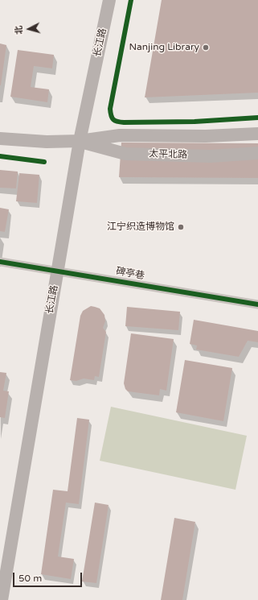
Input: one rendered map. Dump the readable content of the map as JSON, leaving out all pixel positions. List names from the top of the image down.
{
  "streets": {
    "main road": ["长江路", "太平北路"],
    "street": ["碑亭巷"]
  },
  "crossings": [
    ["长江路", "太平北路"],
    ["长江路", "碑亭巷"]
  ],
  "places": ["Nanjing Library", "江宁织造博物馆"],
  "scale_bar": "50 m",
  "north": "left"
}
